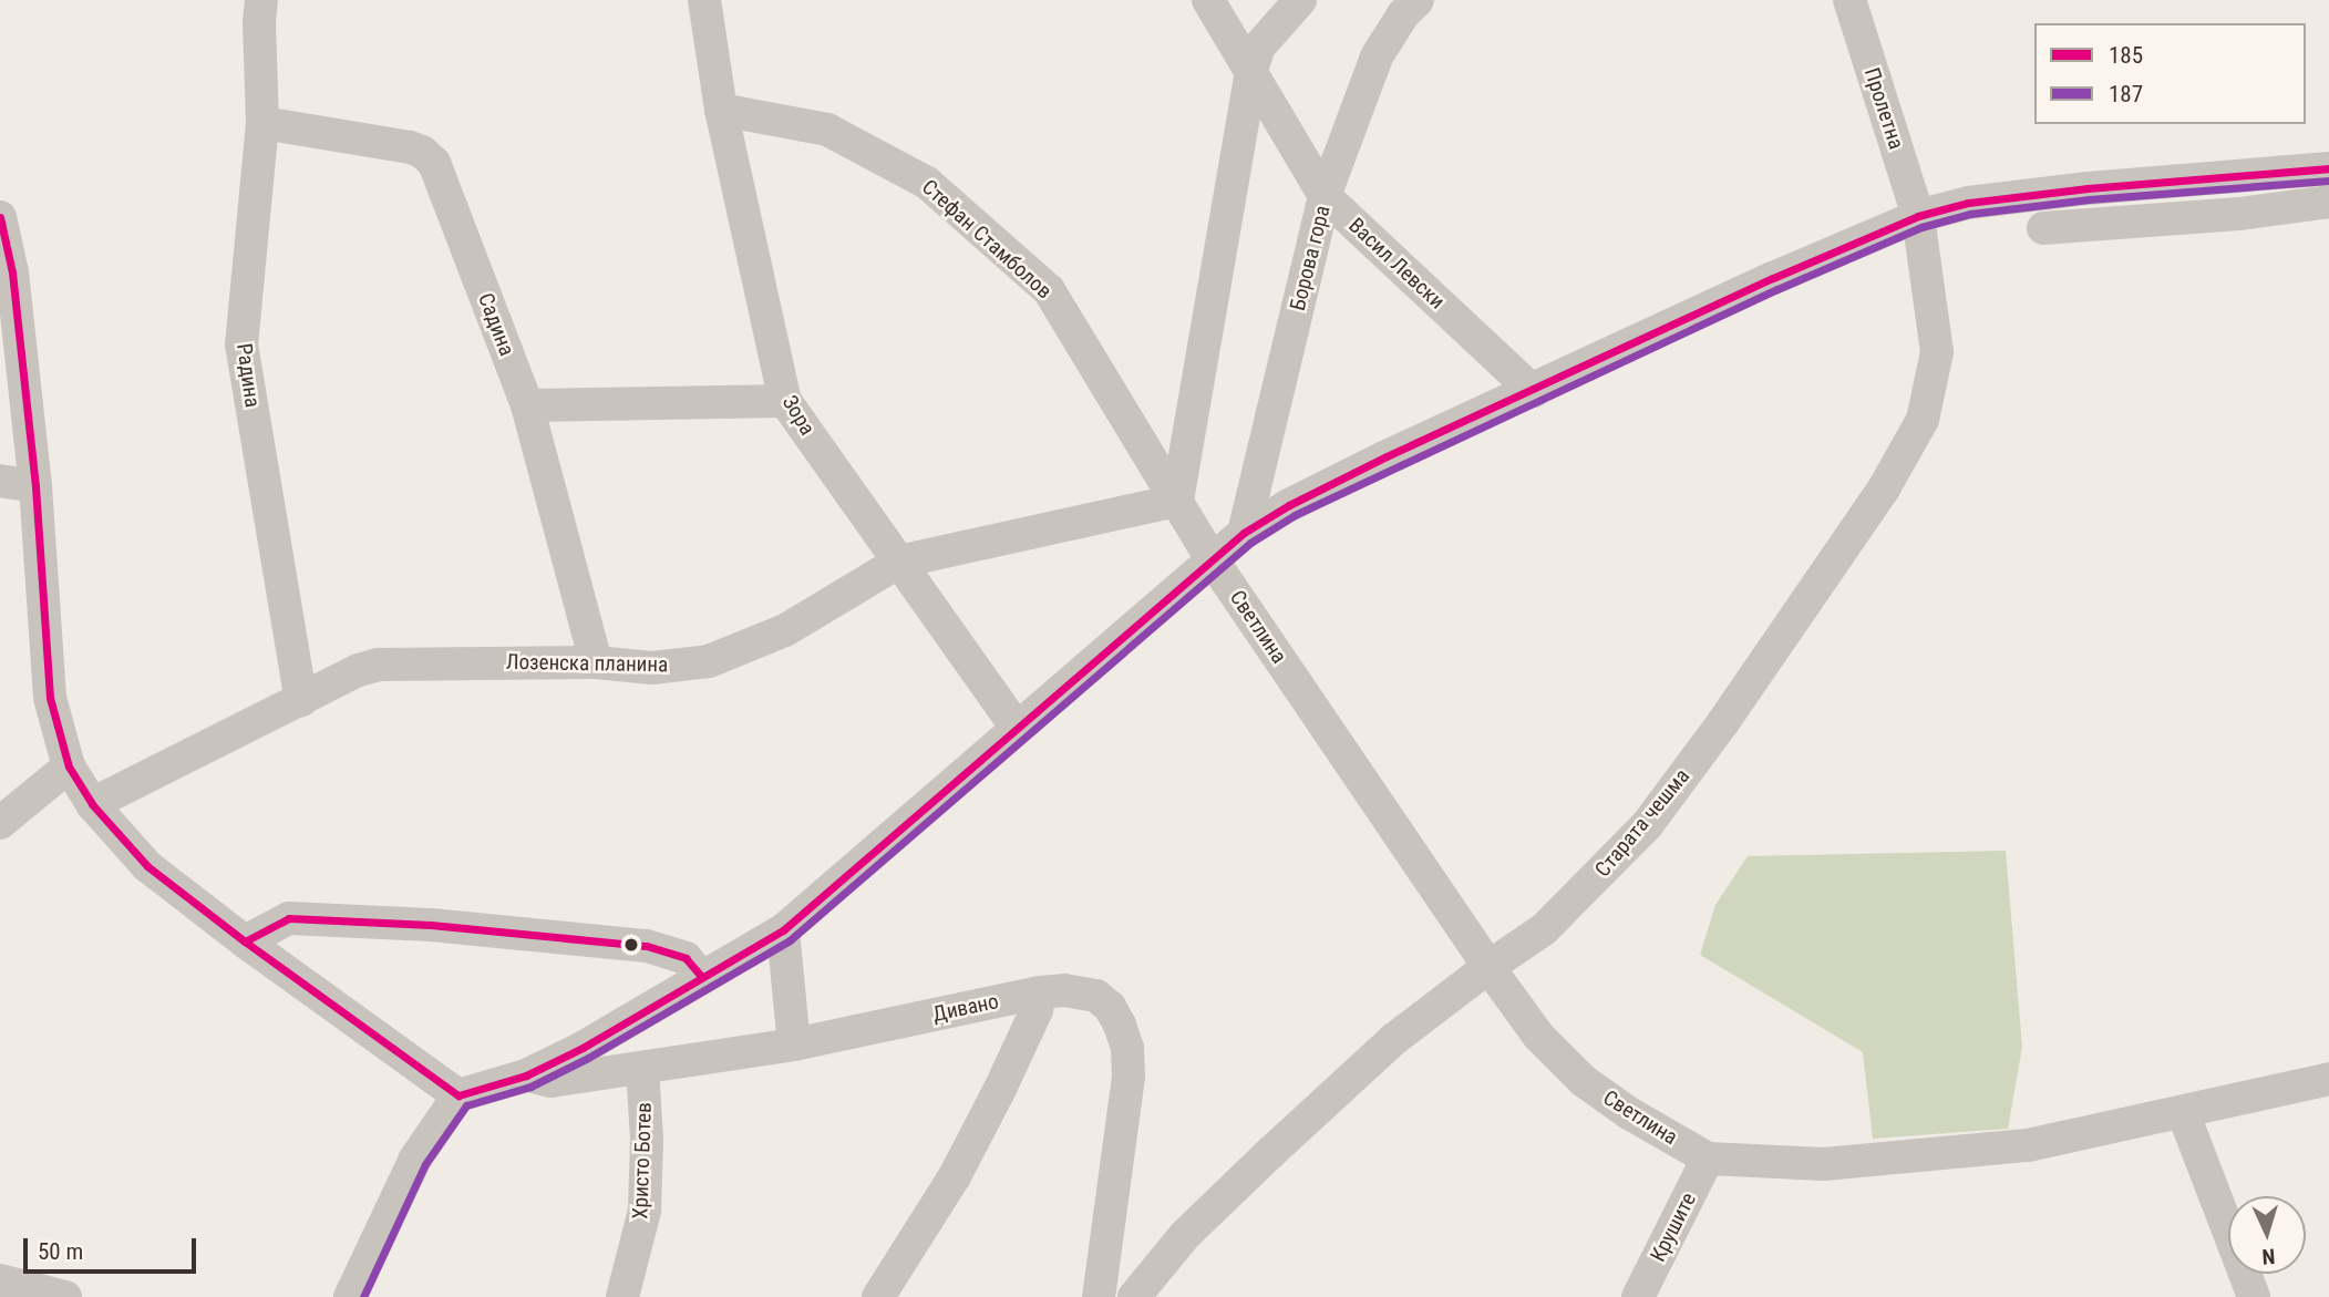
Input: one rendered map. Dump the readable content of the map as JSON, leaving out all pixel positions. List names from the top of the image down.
{
  "streets": {
    "street": [
      "Пролетна",
      "Стефан Стамболов",
      "Борова гора",
      "Васил Левски",
      "Садина",
      "Радина",
      "Зора",
      "Светлина",
      "Лозенска планина",
      "Старата чешма",
      "Дивано",
      "Христо Ботев",
      "Крушите"
    ]
  },
  "crossings": [
    ["Пролетна", "Старата чешма"],
    ["Стефан Стамболов", "Зора"],
    ["Стефан Стамболов", "Светлина"],
    ["Стефан Стамболов", "Лозенска планина"],
    ["Борова гора", "Васил Левски"],
    ["Садина", "Радина"],
    ["Садина", "Лозенска планина"],
    ["Радина", "Лозенска планина"],
    ["Зора", "Лозенска планина"],
    ["Светлина", "Старата чешма"],
    ["Светлина", "Крушите"],
    ["Дивано", "Христо Ботев"]
  ],
  "lines": ["transit line 185", "transit line 187"],
  "legend": ["185", "187"],
  "scale_bar": "50 m",
  "north": "bottom"
}
